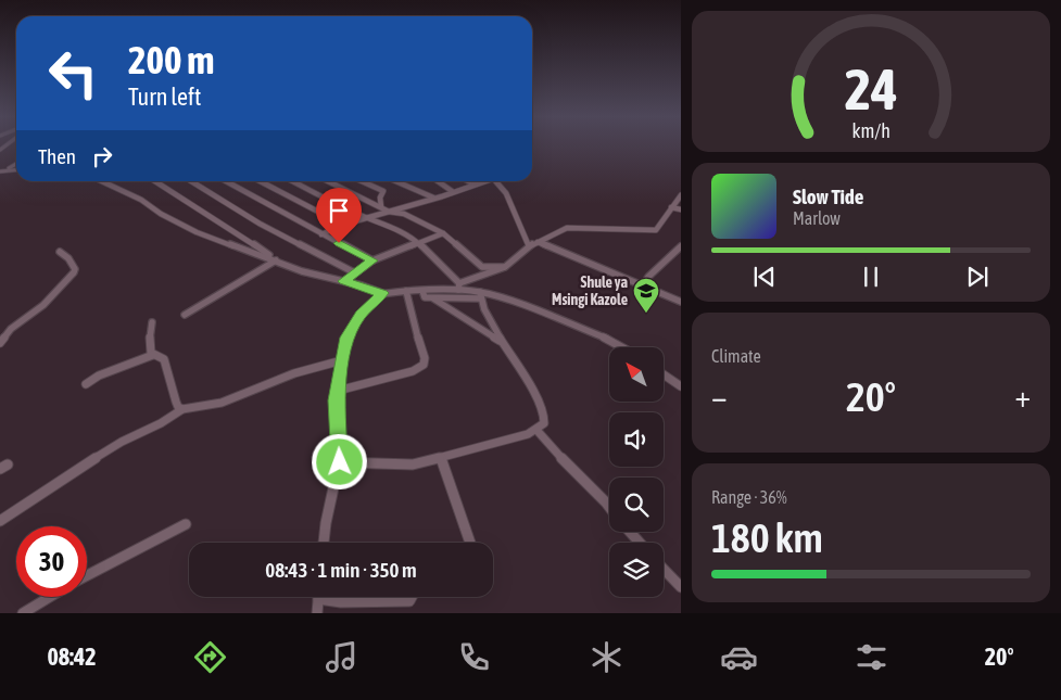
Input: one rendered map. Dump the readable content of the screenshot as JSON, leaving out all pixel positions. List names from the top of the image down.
{
  "places": {
    "school or university": ["Shule ya Msingi Kazole"]
  },
  "north": "top left",
  "page": {
    "turn": ["200 m", "Turn left"],
    "then": "Then",
    "song": ["Slow Tide", "Marlow"],
    "tile": [
      "Climate",
      ["Range · 36%", "180 km"]
    ],
    "heat": ["−", "20°", "+"],
    "limit": "30",
    "trip": "08:43 · 1 min · 350 m",
    "tabs": ["08:42", "20°"],
    "gauge": ["24", "km/h"]
  }
}
